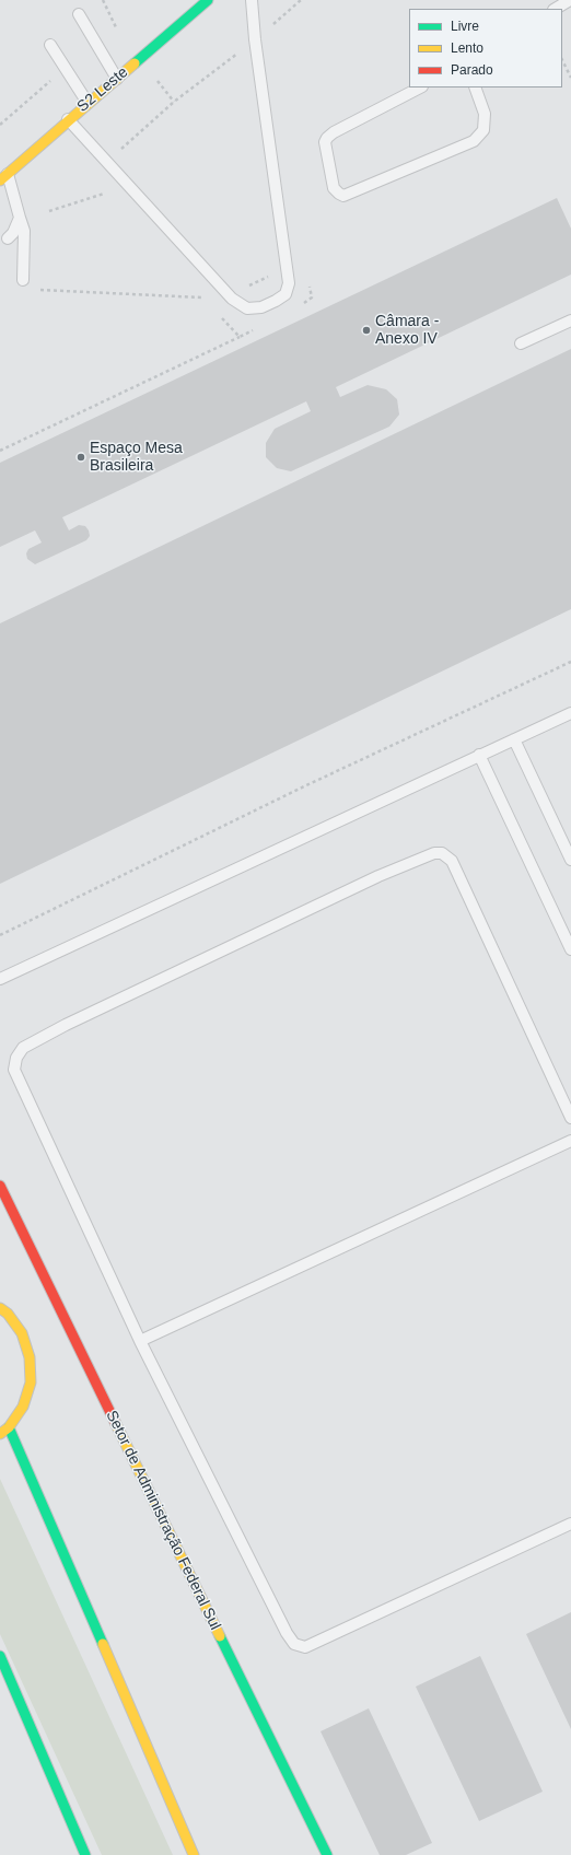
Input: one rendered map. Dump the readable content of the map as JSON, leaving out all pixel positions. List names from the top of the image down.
{
  "streets": {
    "street": ["S2 Leste", "Setor de Administração Federal Sul"]
  },
  "places": ["Câmara - Anexo IV", "Espaço Mesa Brasileira"],
  "legend": ["Livre", "Lento", "Parado"]
}
